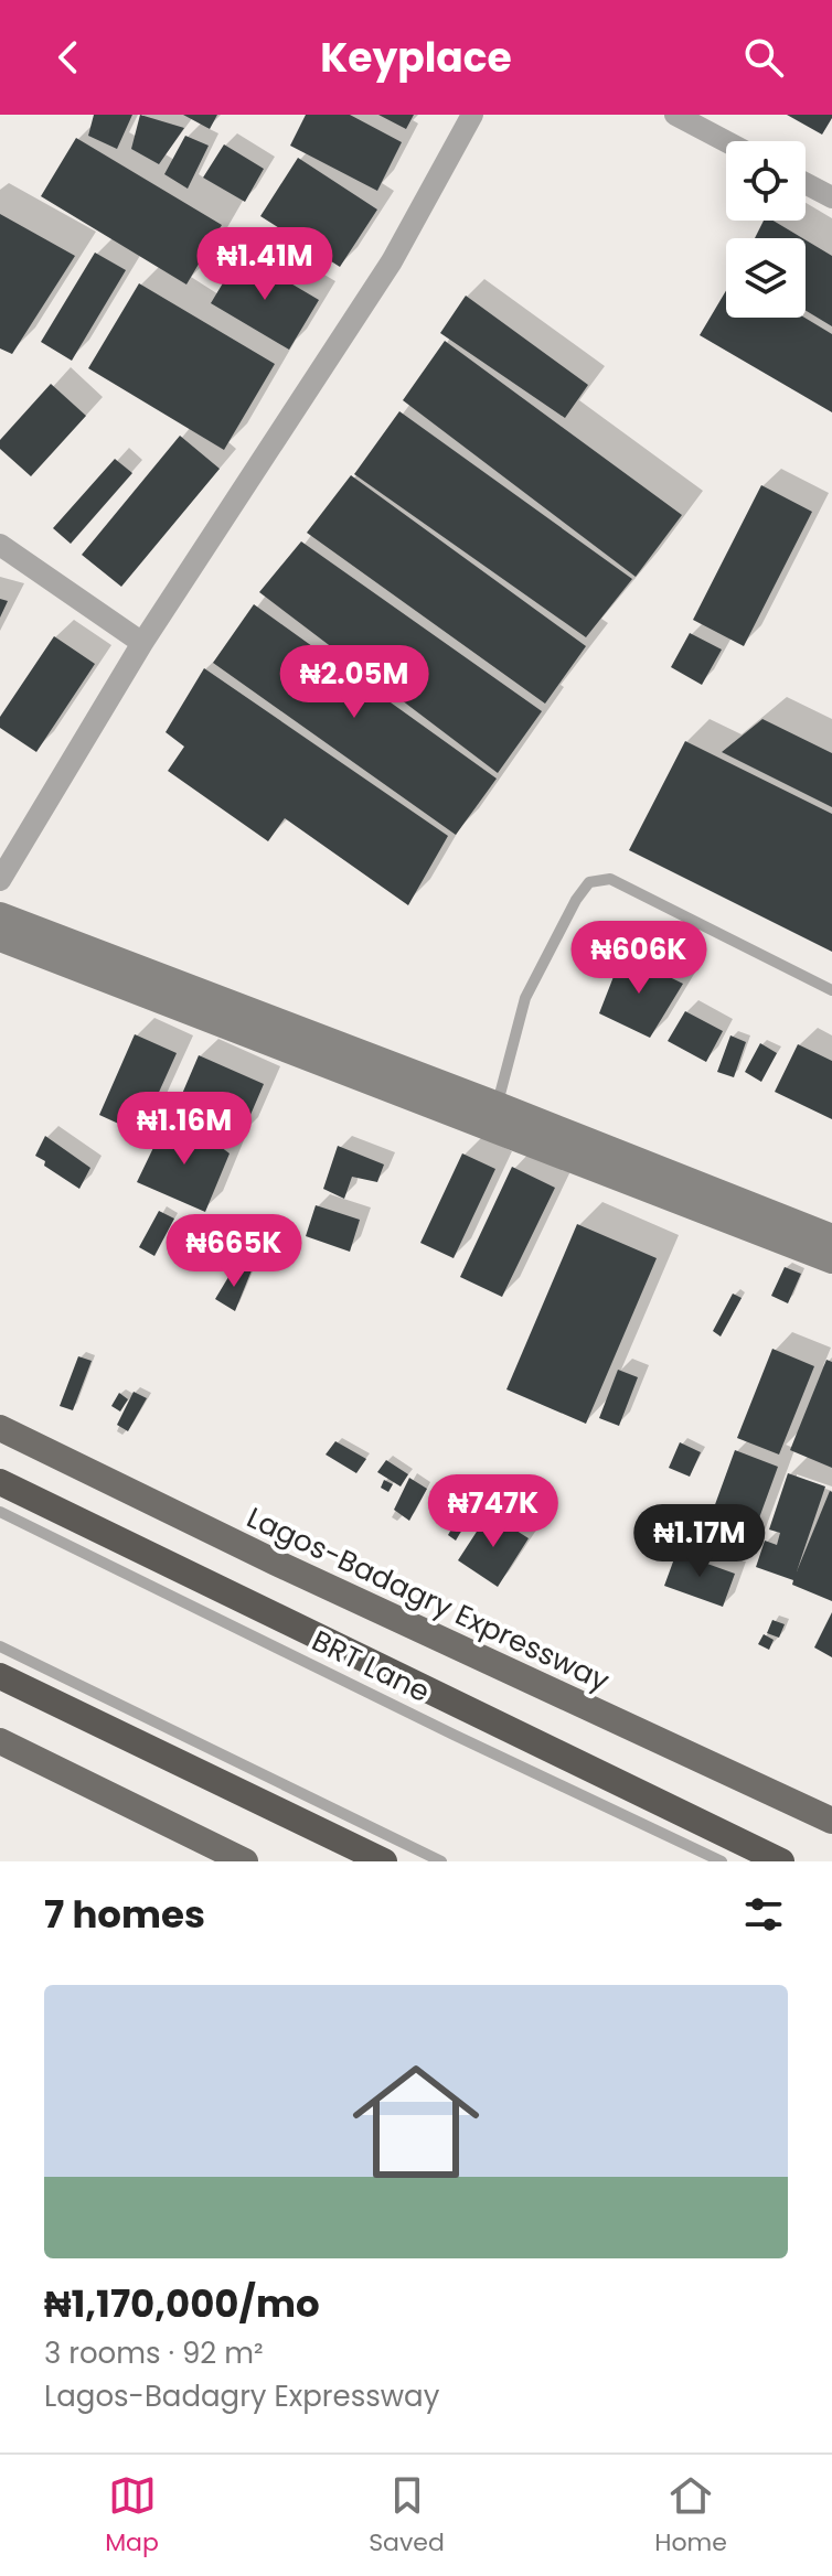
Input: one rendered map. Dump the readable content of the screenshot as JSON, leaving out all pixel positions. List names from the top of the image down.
{
  "streets": {
    "main road": ["Lagos-Badagry Expressway"],
    "lane": ["BRT Lane"]
  },
  "page": {
    "header": "Keyplace",
    "price": [
      "₦1.41M",
      "₦2.05M",
      "₦606K",
      "₦1.16M",
      "₦665K",
      "₦747K",
      "₦1.17M"
    ],
    "heading": "7 homes",
    "list": [
      {
        "name": "₦1,170,000/mo",
        "note": "3 rooms · 92 m² · Lagos-Badagry Expressway"
      }
    ],
    "tabs": ["Map", "Saved", "Home"]
  }
}
